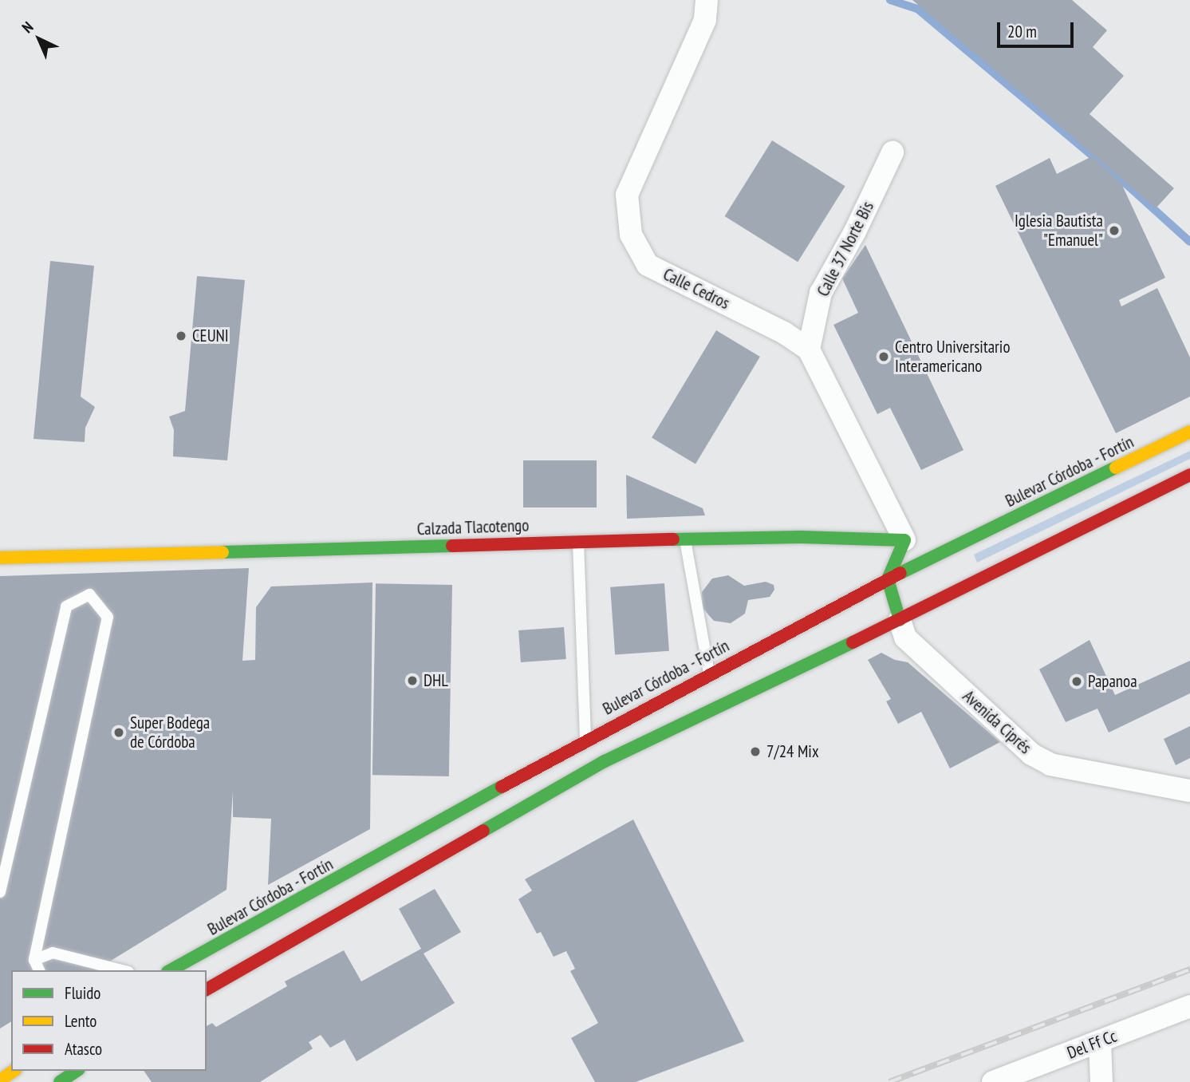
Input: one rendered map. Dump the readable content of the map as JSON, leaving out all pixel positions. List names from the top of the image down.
{
  "streets": {
    "main road": ["Bulevar Córdoba - Fortín", "Calzada Tlacotengo"],
    "street": [
      "Calle 37 Norte Bis",
      "Calle Cedros",
      "Avenida Ciprés",
      "Del Ff Cc"
    ]
  },
  "crossings": [
    ["Calle 37 Norte Bis", "Calle Cedros"],
    ["Calle Cedros", "Calzada Tlacotengo"]
  ],
  "places": [
    "Iglesia Bautista \"Emanuel\"",
    "CEUNI",
    "Centro Universitario Interamericano",
    "DHL",
    "Papanoa",
    "Super Bodega de Córdoba",
    "7/24 Mix"
  ],
  "legend": ["Fluido", "Lento", "Atasco"],
  "scale_bar": "20 m",
  "north": "top left"
}
